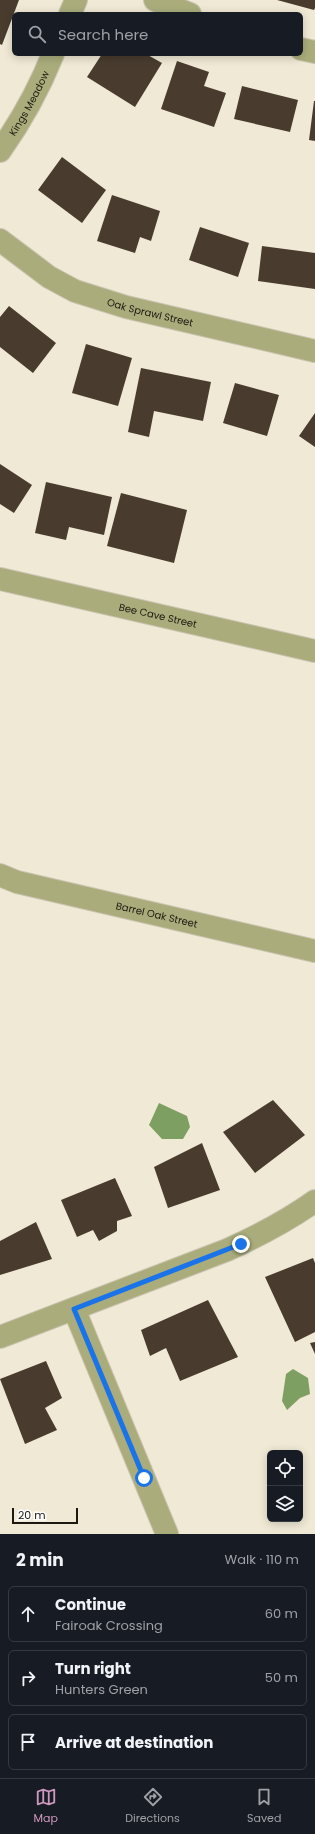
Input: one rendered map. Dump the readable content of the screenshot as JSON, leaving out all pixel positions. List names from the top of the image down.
{
  "streets": {
    "street": [
      "Kings Meadow",
      "Oak Sprawl Street",
      "Bee Cave Street",
      "Barrel Oak Street"
    ]
  },
  "scale_bar": "20 m",
  "page": {
    "search": "Search here",
    "scale": "20 m",
    "heading": ["2 min", "Walk · 110 m"],
    "list": [
      ["Continue", "Fairoak Crossing", "60 m"],
      ["Turn right", "Hunters Green", "50 m"],
      "Arrive at destination"
    ],
    "nav": ["Map", "Directions", "Saved"]
  }
}
